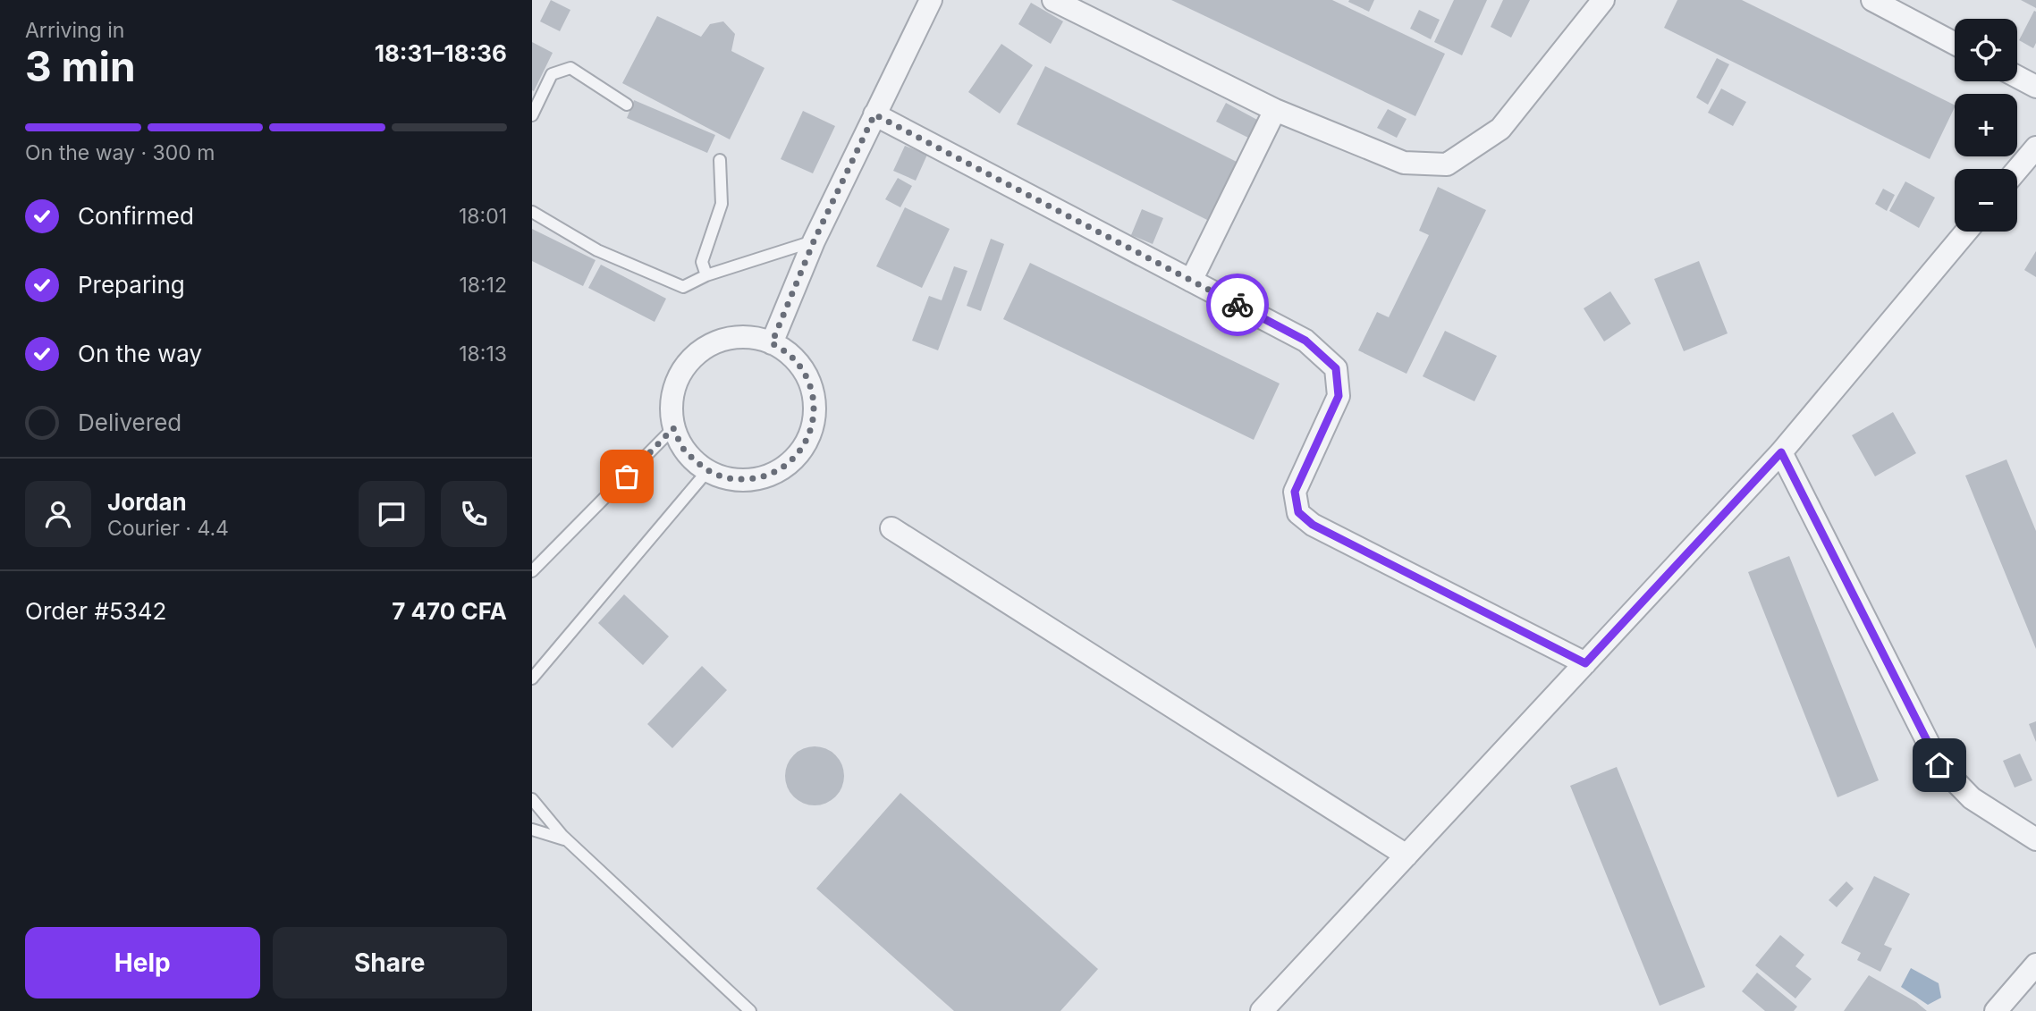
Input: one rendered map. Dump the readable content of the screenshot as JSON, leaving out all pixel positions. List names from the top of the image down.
{
  "page": {
    "heading": ["3 min", "Arriving in", "18:31–18:36"],
    "panel": [
      "Jordan",
      "Courier · 4.4",
      "Order #5342",
      "7 470 CFA"
    ],
    "map_buttons": ["+", "−"],
    "bar": "On the way · 300 m",
    "list": [
      ["Confirmed", "18:01"],
      ["Preparing", "18:12"],
      ["On the way", "18:13"],
      "Delivered"
    ],
    "buttons": ["Help", "Share"]
  }
}
